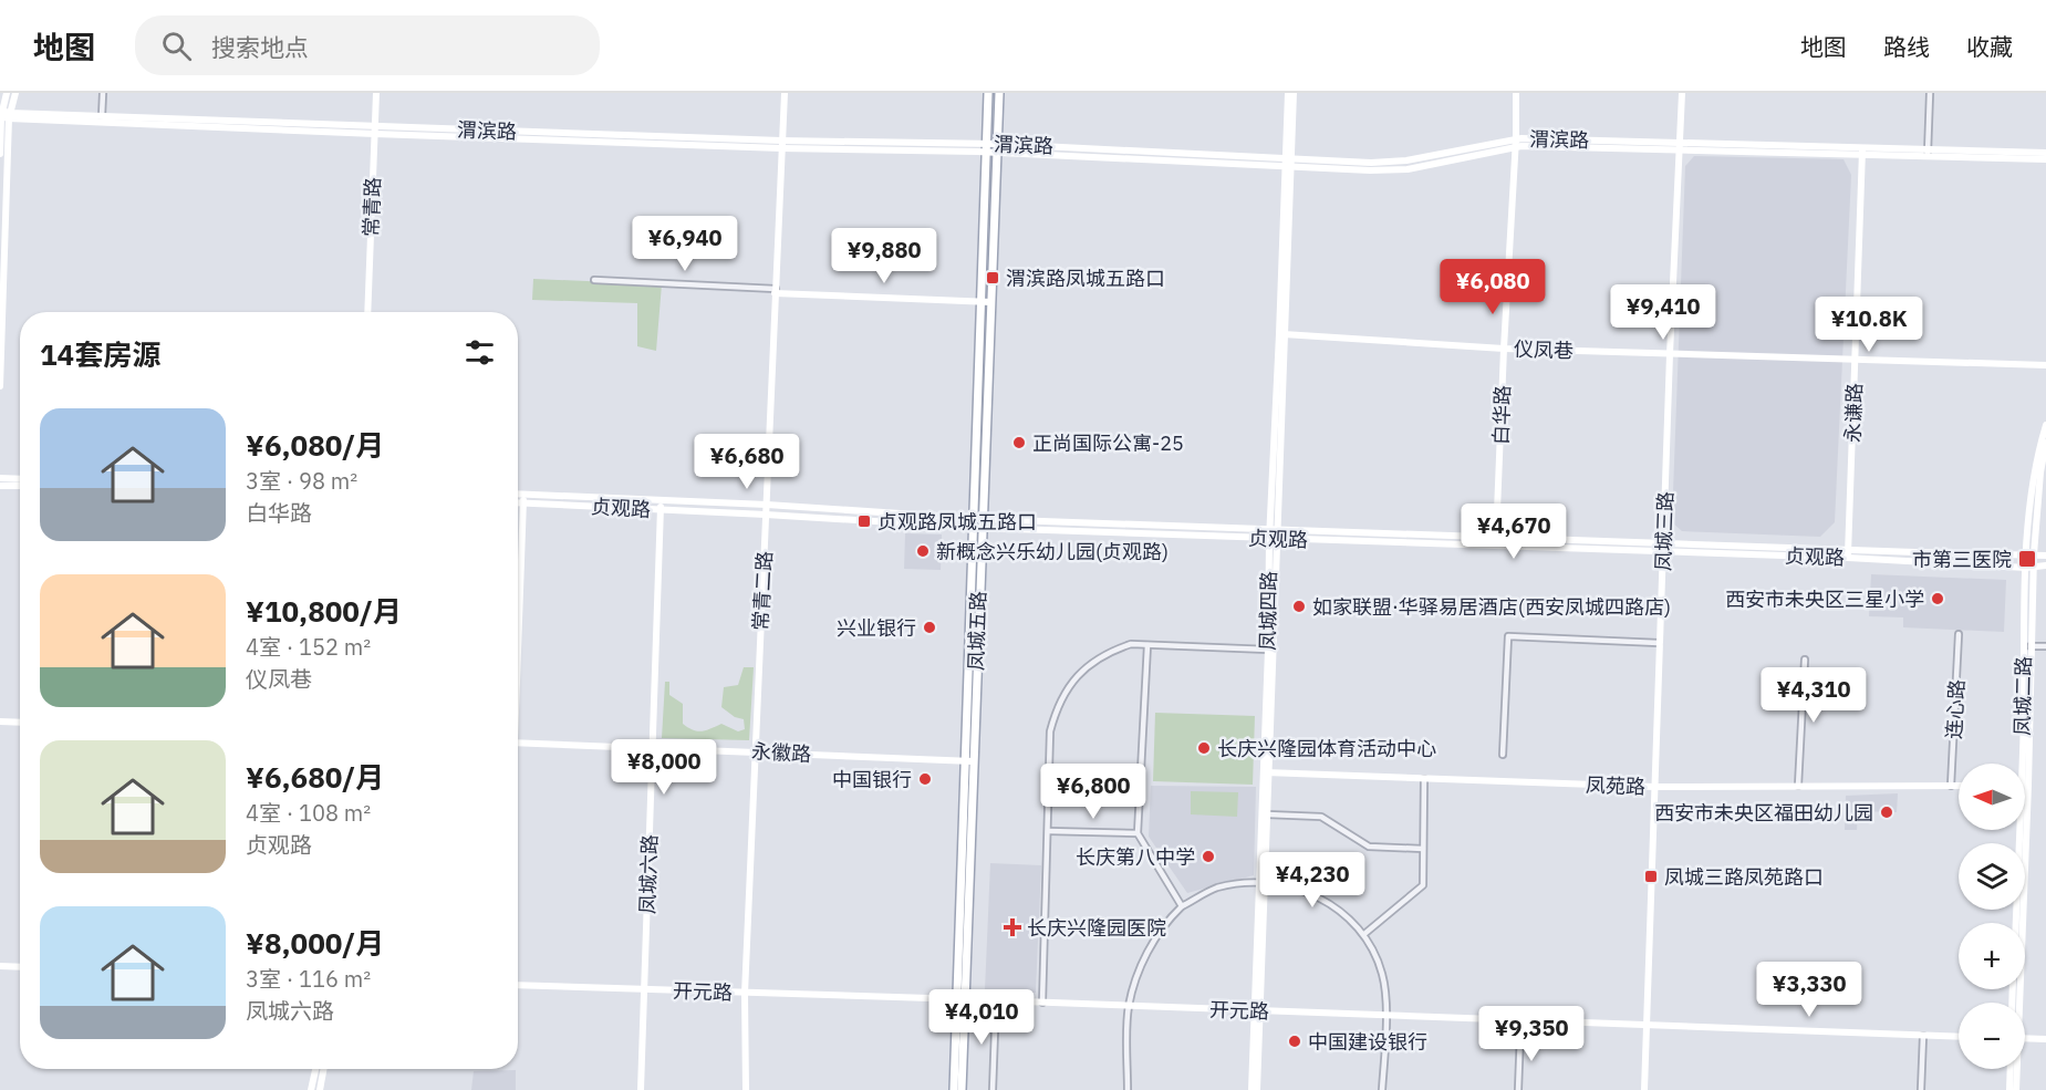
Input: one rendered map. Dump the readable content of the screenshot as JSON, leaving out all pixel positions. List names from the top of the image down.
{
  "streets": {
    "main road": ["凤城五路"],
    "street": [
      "渭滨路",
      "常青路",
      "仪凤巷",
      "永谦路",
      "白华路",
      "贞观路",
      "凤城三路",
      "常青二路",
      "凤城四路",
      "凤城二路",
      "连心路",
      "永徽路",
      "凤苑路",
      "凤城六路",
      "开元路"
    ]
  },
  "crossings": [
    ["渭滨路", "常青路"],
    ["渭滨路", "永谦路"],
    ["渭滨路", "白华路"],
    ["渭滨路", "凤城三路"],
    ["渭滨路", "常青二路"],
    ["渭滨路", "凤城四路"],
    ["渭滨路", "凤城五路"],
    ["仪凤巷", "永谦路"],
    ["仪凤巷", "白华路"],
    ["仪凤巷", "凤城三路"],
    ["仪凤巷", "凤城四路"],
    ["永谦路", "贞观路"],
    ["白华路", "贞观路"],
    ["贞观路", "凤城三路"],
    ["贞观路", "常青二路"],
    ["贞观路", "凤城四路"],
    ["贞观路", "凤城五路"],
    ["贞观路", "凤城二路"],
    ["贞观路", "凤城六路"],
    ["凤城三路", "凤苑路"],
    ["凤城三路", "开元路"],
    ["常青二路", "永徽路"],
    ["常青二路", "开元路"],
    ["凤城四路", "凤苑路"],
    ["凤城四路", "开元路"],
    ["凤城五路", "永徽路"],
    ["凤城五路", "开元路"],
    ["连心路", "凤苑路"],
    ["永徽路", "凤城六路"],
    ["凤城六路", "开元路"]
  ],
  "places": {
    "transit": [
      "渭滨路凤城五路口",
      "贞观路凤城五路口",
      "市第三医院",
      "凤城三路凤苑路口"
    ],
    "other": [
      "正尚国际公寓-25",
      "新概念兴乐幼儿园(贞观路)",
      "西安市未央区三星小学",
      "如家联盟·华驿易居酒店(西安凤城四路店)",
      "兴业银行",
      "长庆兴隆园体育活动中心",
      "中国银行",
      "西安市未央区福田幼儿园",
      "长庆第八中学",
      "中国建设银行"
    ],
    "health": ["长庆兴隆园医院"]
  },
  "north": "left",
  "page": {
    "header": "地图",
    "search": "搜索地点",
    "nav": ["地图", "路线", "收藏"],
    "price": [
      "¥6,940",
      "¥9,880",
      "¥6,080",
      "¥9,410",
      "¥10.8K",
      "¥6,680",
      "¥4,670",
      "¥4,310",
      "¥8,000",
      "¥6,800",
      "¥4,230",
      "¥3,330",
      "¥4,010",
      "¥9,350"
    ],
    "heading": "14套房源",
    "list": [
      {
        "name": "¥6,080/月",
        "note": "3室 · 98 m² · 白华路"
      },
      {
        "name": "¥10,800/月",
        "note": "4室 · 152 m² · 仪凤巷"
      },
      {
        "name": "¥6,680/月",
        "note": "4室 · 108 m² · 贞观路"
      },
      {
        "name": "¥8,000/月",
        "note": "3室 · 116 m² · 凤城六路"
      }
    ],
    "map_buttons": ["+", "−"]
  }
}
